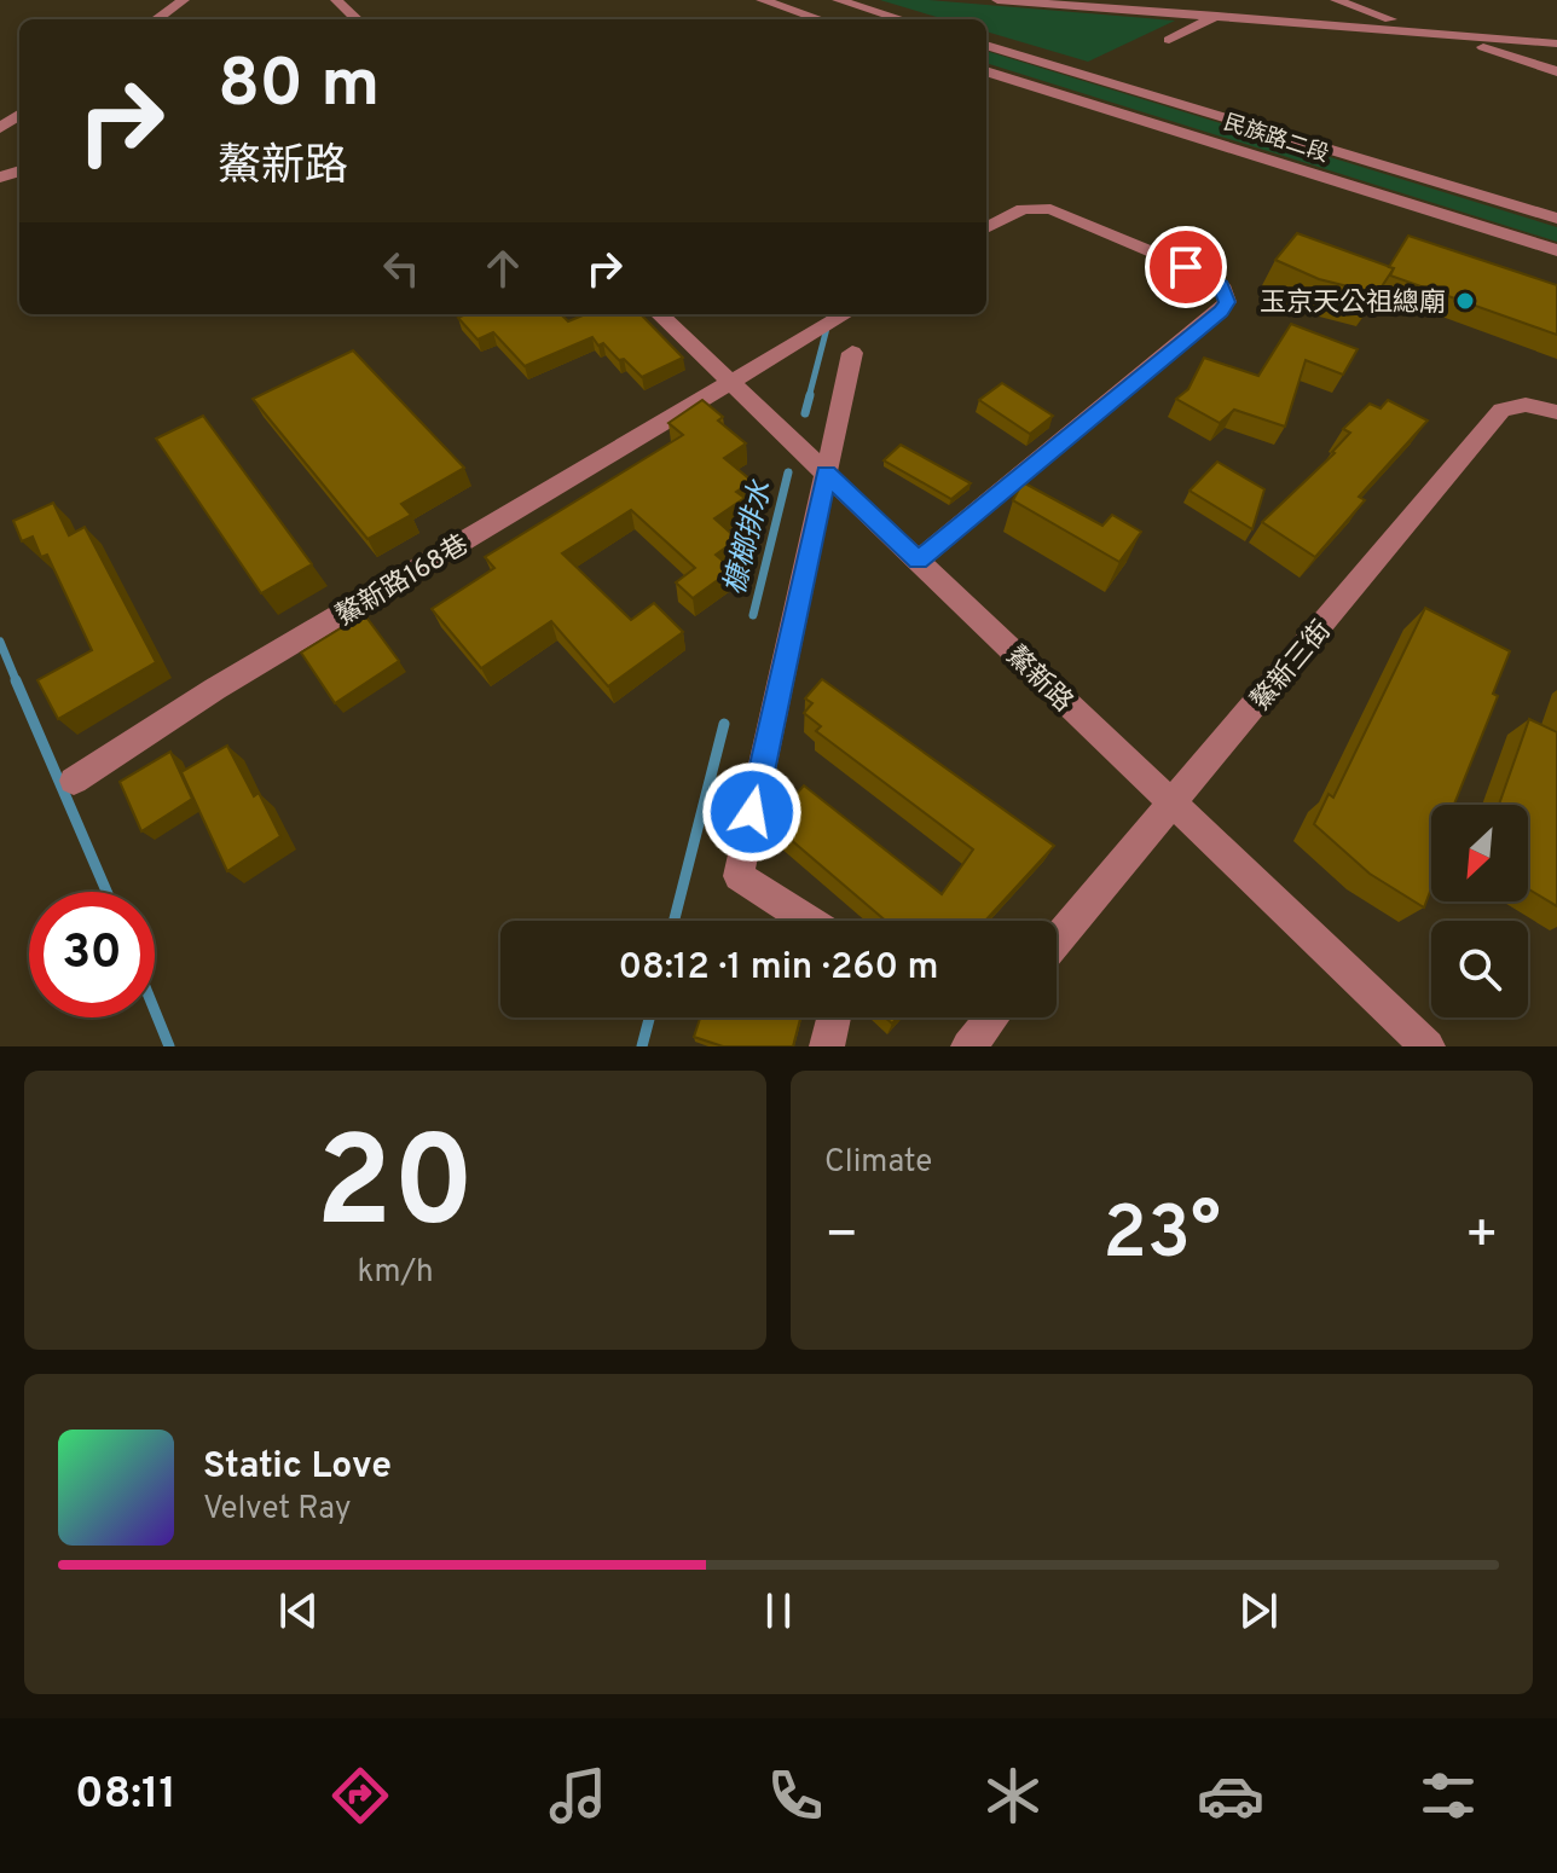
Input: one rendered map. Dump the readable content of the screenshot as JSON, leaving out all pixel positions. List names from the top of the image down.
{
  "streets": {
    "street": [
      "民族路二段",
      "鰲新路168巷",
      "鰲新三街",
      "鰲新路"
    ]
  },
  "crossings": [
    ["鰲新路168巷", "鰲新路"],
    ["鰲新三街", "鰲新路"]
  ],
  "water": ["槺榔排水"],
  "places": ["玉京天公祖總廟"],
  "north": "bottom left",
  "page": {
    "turn": ["80 m", "鰲新路"],
    "limit": "30",
    "trip": "08:12 · 1 min · 260 m",
    "tile": [
      ["20", "km/h"],
      "Climate"
    ],
    "heat": ["−", "23°", "+"],
    "song": ["Static Love", "Velvet Ray"],
    "tabs": "08:11"
  }
}
